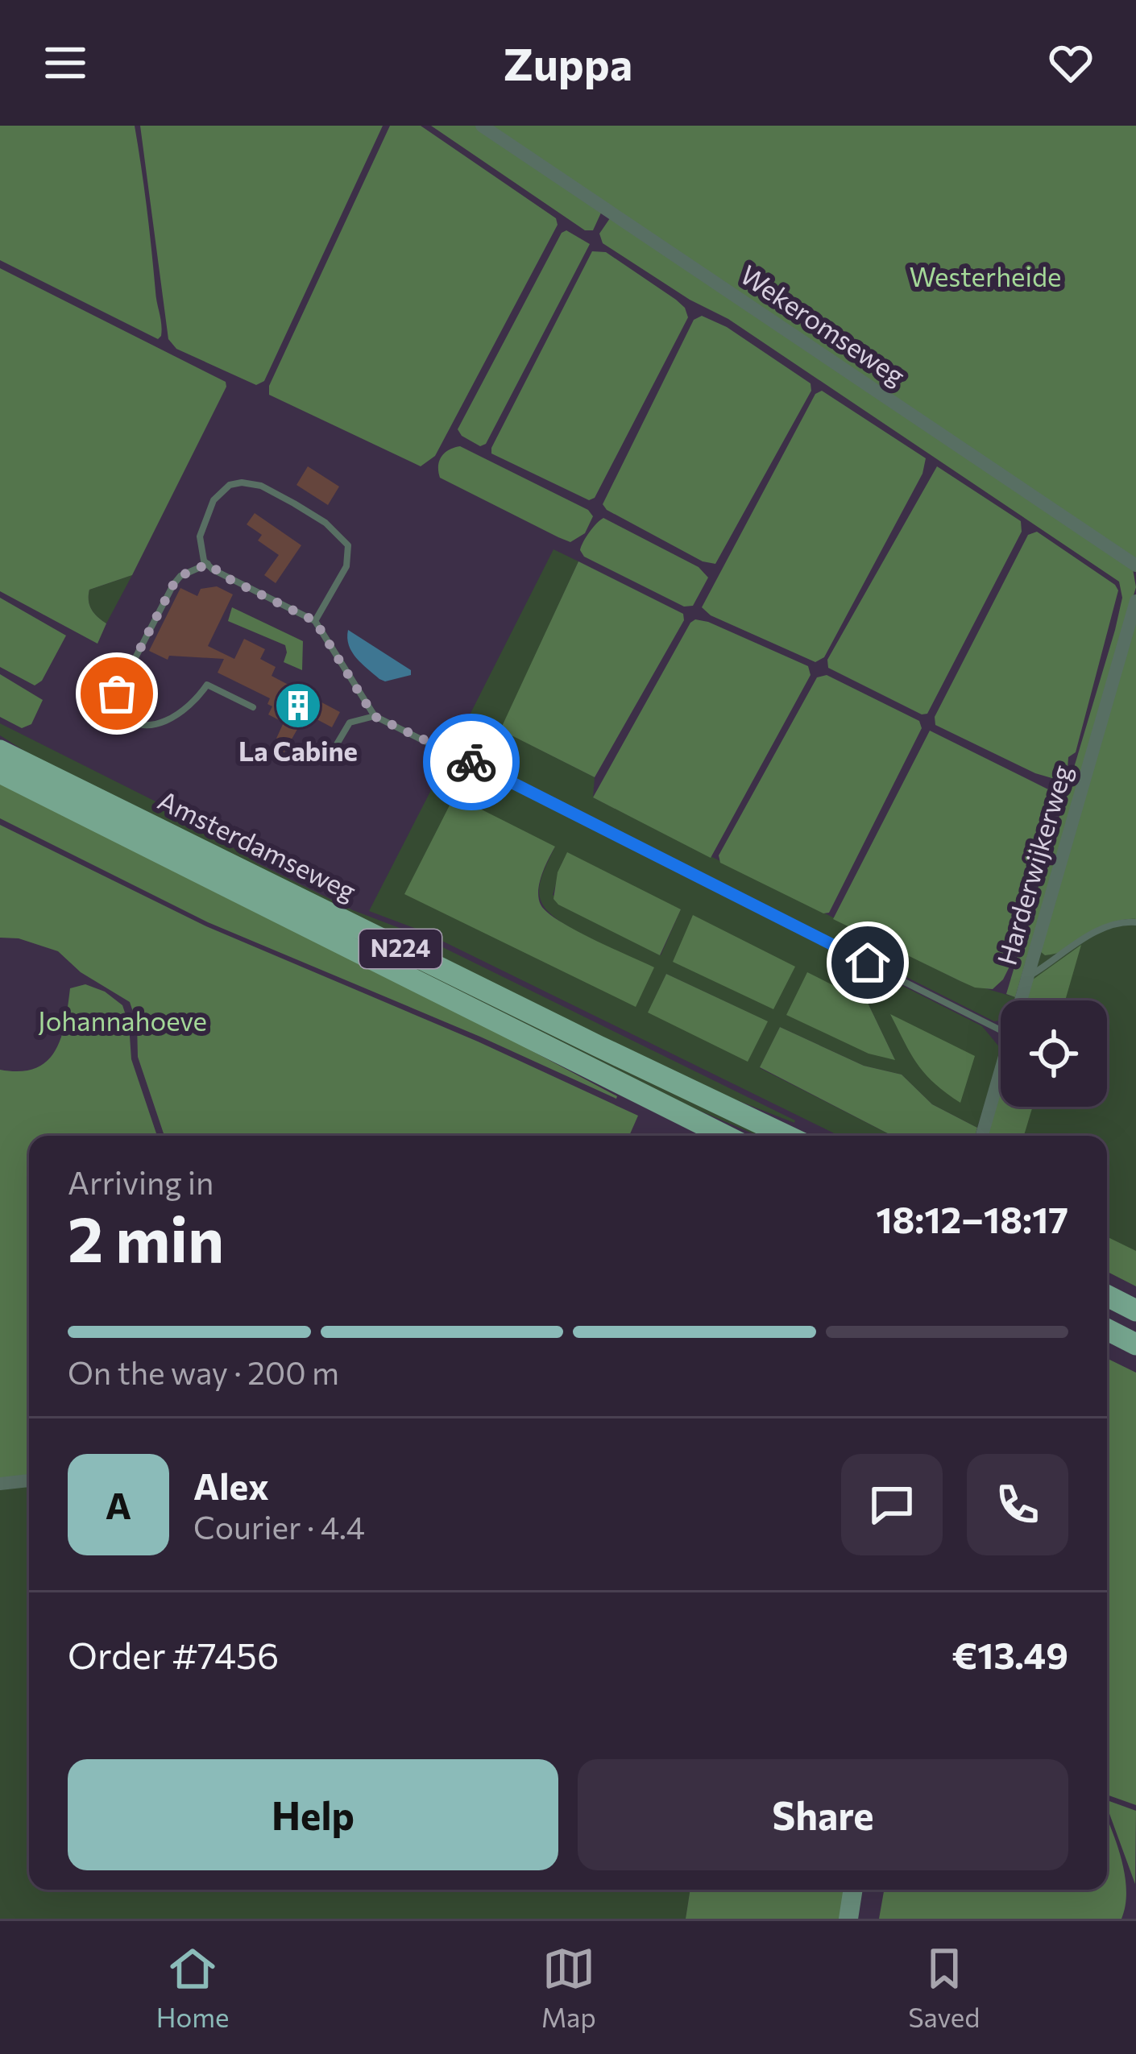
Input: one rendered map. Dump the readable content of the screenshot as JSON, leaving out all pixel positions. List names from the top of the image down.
{
  "streets": {
    "main road": ["Amsterdamseweg", "N224"],
    "street": ["Wekeromseweg", "Harderwijkerweg"]
  },
  "parks": ["Westerheide", "Johannahoeve"],
  "places": {
    "building": ["La Cabine"]
  },
  "page": {
    "header": "Zuppa",
    "heading": ["2 min", "Arriving in", "18:12–18:17"],
    "panel": [
      "Alex",
      "Courier · 4.4",
      "Order #7456",
      "€13.49"
    ],
    "bar": "On the way · 200 m",
    "round": "A",
    "buttons": ["Help", "Share"],
    "tabs": ["Home", "Map", "Saved"]
  }
}
